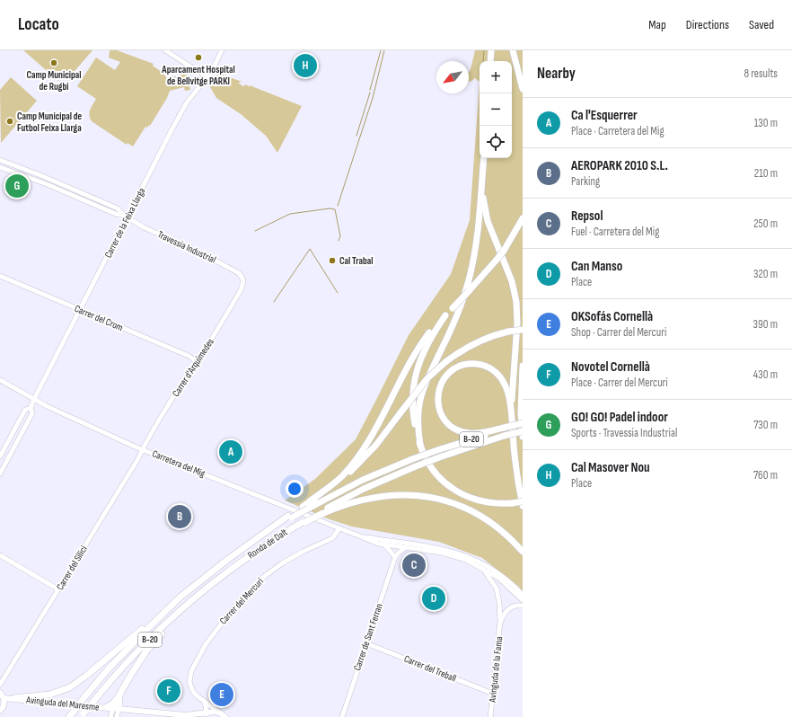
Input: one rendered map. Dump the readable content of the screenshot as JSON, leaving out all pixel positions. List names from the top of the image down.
{
  "streets": {
    "highway": ["B-20", "Ronda de Dalt"],
    "main road": ["Avinguda del Maresme"],
    "street": [
      "Carrer de la Feixa Llarga",
      "Travessia Industrial",
      "Carrer del Crom",
      "Carrer d'Arquímedes",
      "Carretera del Mig",
      "Carrer del Silici",
      "Carrer del Mercuri",
      "Carrer de Sant Ferran",
      "Carrer del Treball",
      "Avinguda de la Fama"
    ]
  },
  "crossings": [
    ["Carrer de la Feixa Llarga", "Travessia Industrial"],
    ["Carrer de la Feixa Llarga", "Carrer del Crom"],
    ["Carrer de la Feixa Llarga", "Carretera del Mig"],
    ["Travessia Industrial", "Carrer d'Arquímedes"],
    ["Carrer del Crom", "Carrer d'Arquímedes"],
    ["Carrer d'Arquímedes", "Carretera del Mig"],
    ["Carrer d'Arquímedes", "Carrer del Silici"],
    ["B-20", "Ronda de Dalt"],
    ["Carretera del Mig", "Carrer del Silici"],
    ["Carretera del Mig", "Carrer del Mercuri"],
    ["Carretera del Mig", "Carrer de Sant Ferran"],
    ["Carretera del Mig", "Avinguda de la Fama"],
    ["Carrer del Mercuri", "Avinguda del Maresme"],
    ["Carrer de Sant Ferran", "Carrer del Treball"],
    ["Carrer del Treball", "Avinguda de la Fama"]
  ],
  "places": [
    "Aparcament Hospital de Bellvitge PARKI",
    "Camp Municipal de Rugbi",
    "Camp Municipal de Futbol Feixa Llarga",
    "Cal Trabal"
  ],
  "north": "bottom left",
  "page": {
    "header": "Locato",
    "nav": ["Map", "Directions", "Saved"],
    "heading": ["Nearby", "8 results"],
    "pins": [
      "H",
      "G",
      "A",
      "B",
      "C",
      "D",
      "F",
      "E"
    ],
    "map_buttons": ["+", "−"],
    "list": [
      {
        "mark": "A",
        "name": "Ca l'Esquerrer",
        "note": "Place · Carretera del Mig",
        "value": "130 m"
      },
      {
        "mark": "B",
        "name": "AEROPARK 2010 S.L.",
        "note": "Parking",
        "value": "210 m"
      },
      {
        "mark": "C",
        "name": "Repsol",
        "note": "Fuel · Carretera del Mig",
        "value": "250 m"
      },
      {
        "mark": "D",
        "name": "Can Manso",
        "note": "Place",
        "value": "320 m"
      },
      {
        "mark": "E",
        "name": "OKSofás Cornellà",
        "note": "Shop · Carrer del Mercuri",
        "value": "390 m"
      },
      {
        "mark": "F",
        "name": "Novotel Cornellà",
        "note": "Place · Carrer del Mercuri",
        "value": "430 m"
      },
      {
        "mark": "G",
        "name": "GO! GO! Padel indoor",
        "note": "Sports · Travessia Industrial",
        "value": "730 m"
      },
      {
        "mark": "H",
        "name": "Cal Masover Nou",
        "note": "Place",
        "value": "760 m"
      }
    ]
  }
}
